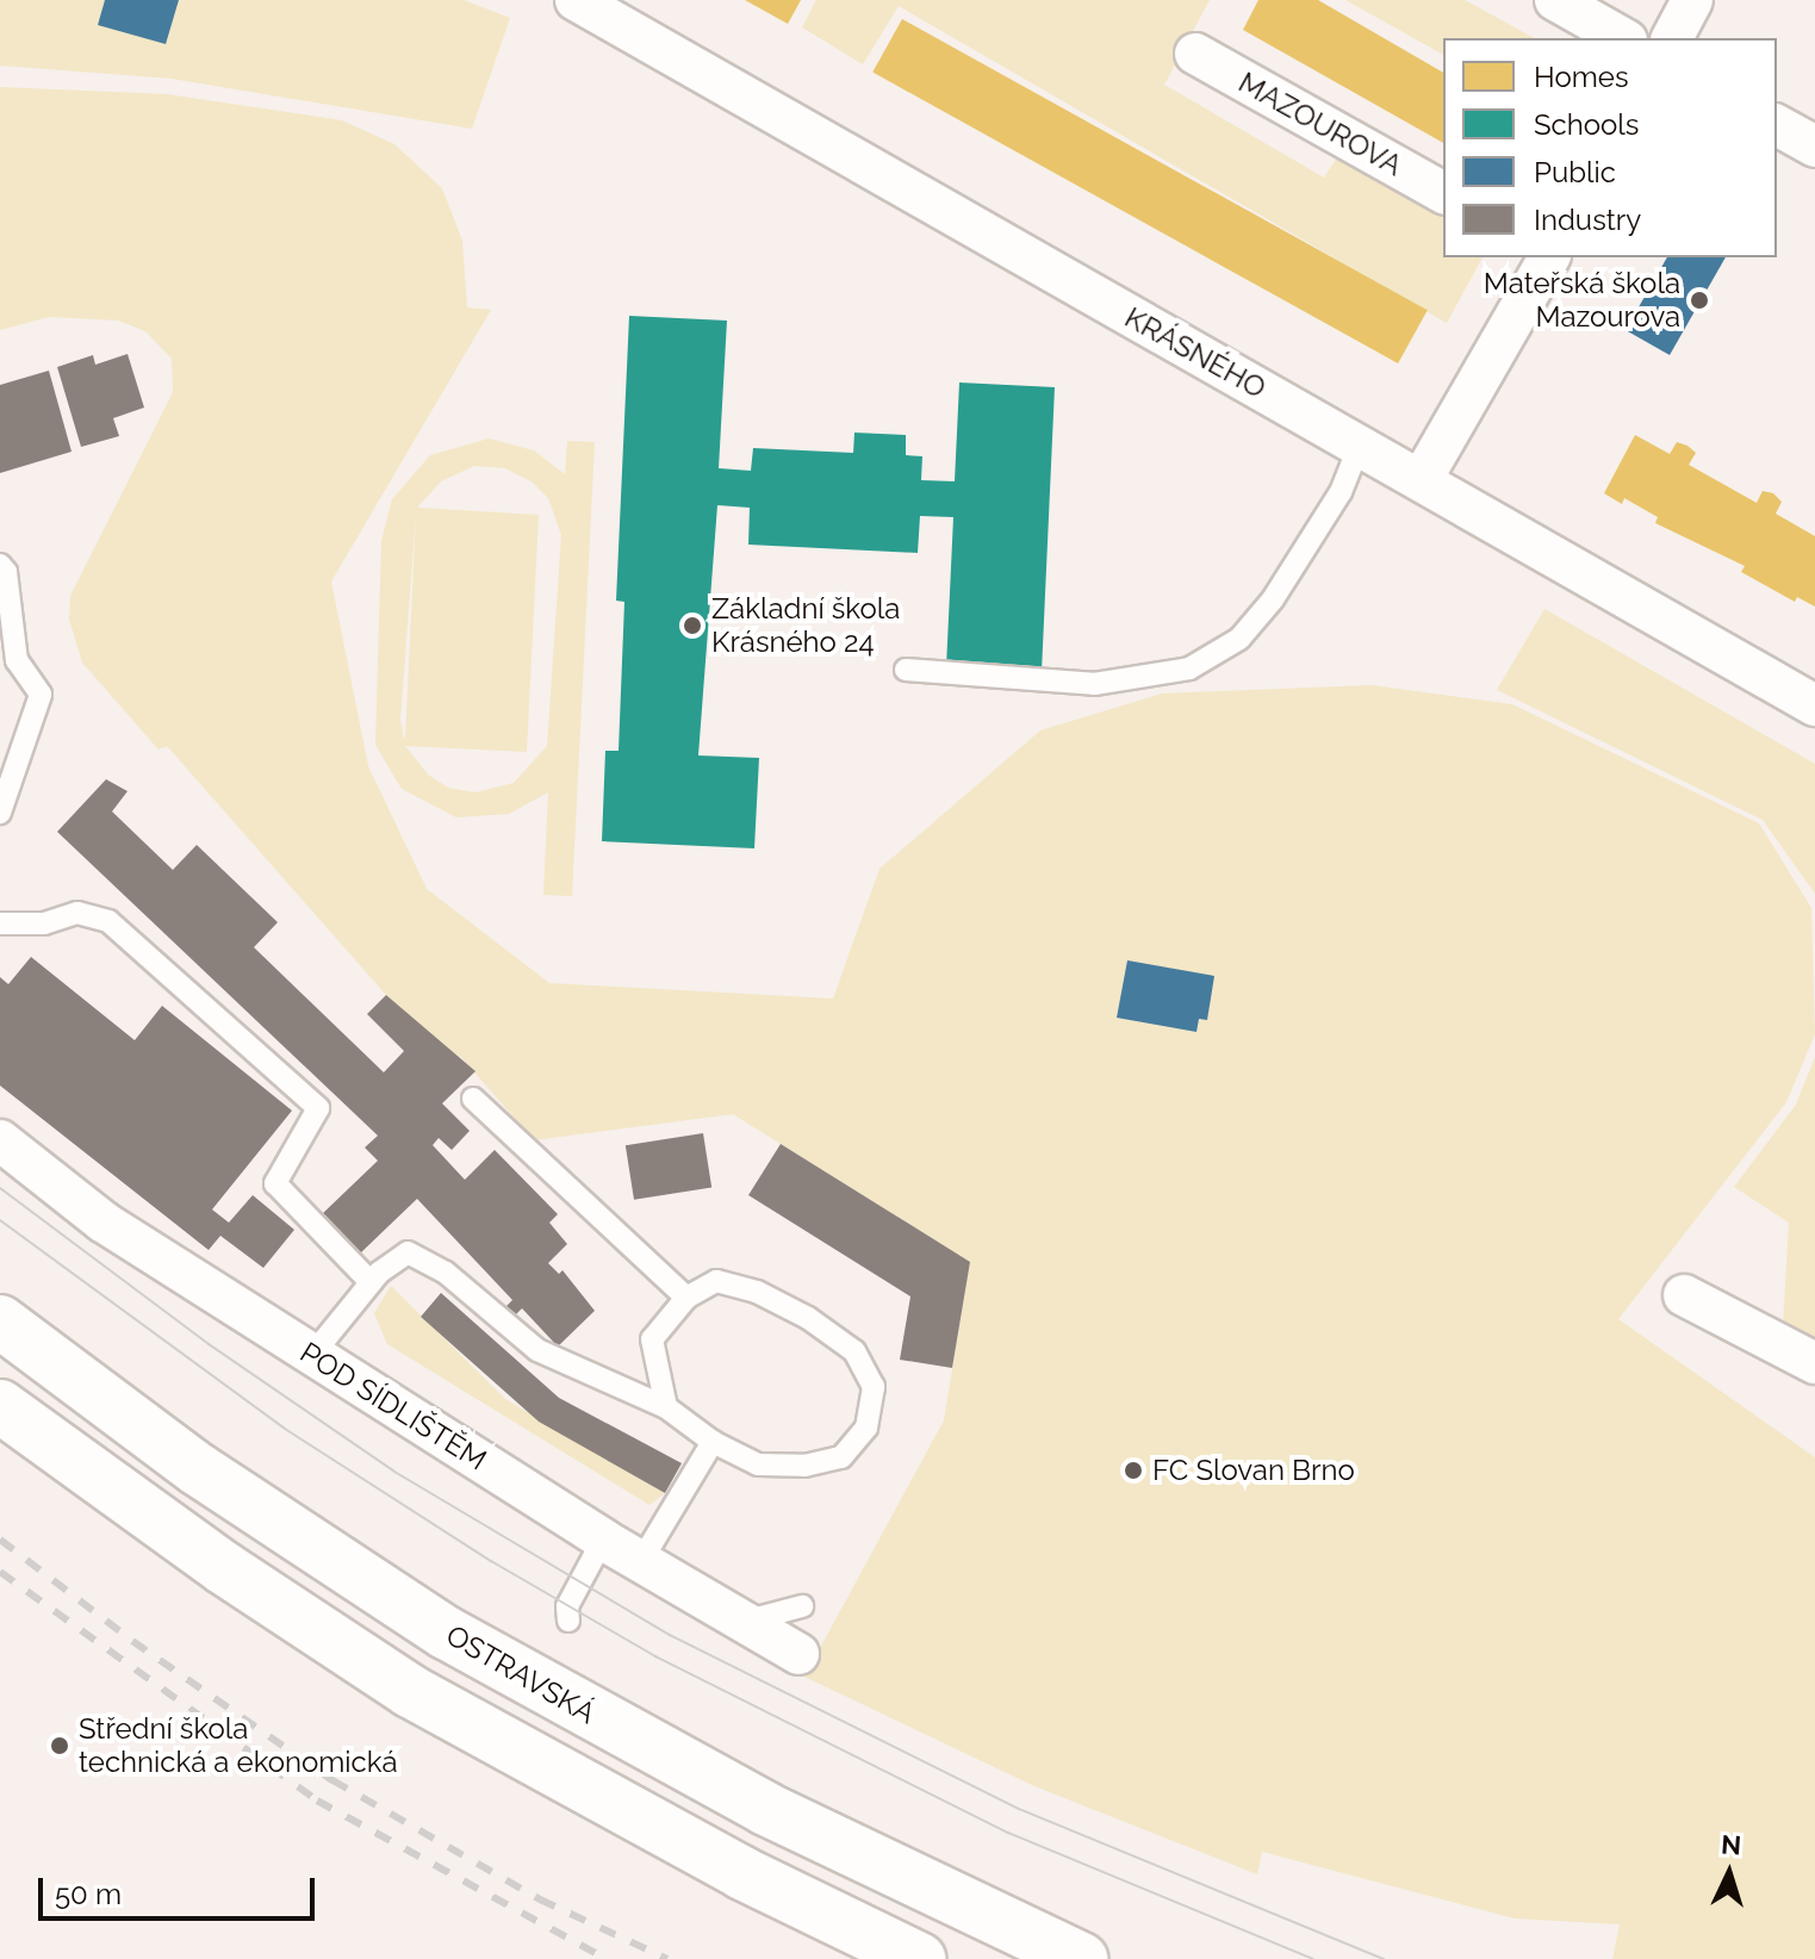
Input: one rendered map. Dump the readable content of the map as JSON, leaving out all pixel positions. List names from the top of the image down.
{
  "streets": {
    "highway": ["OSTRAVSKÁ"],
    "street": ["MAZOUROVA", "KRÁSNÉHO", "POD SÍDLIŠTĚM"]
  },
  "places": [
    "Mateřská škola Mazourova",
    "Základní škola Krásného 24",
    "FC Slovan Brno",
    "Střední škola technická a ekonomická"
  ],
  "legend": [
    "Homes",
    "Schools",
    "Public",
    "Industry"
  ],
  "scale_bar": "50 m",
  "north": "top"
}
